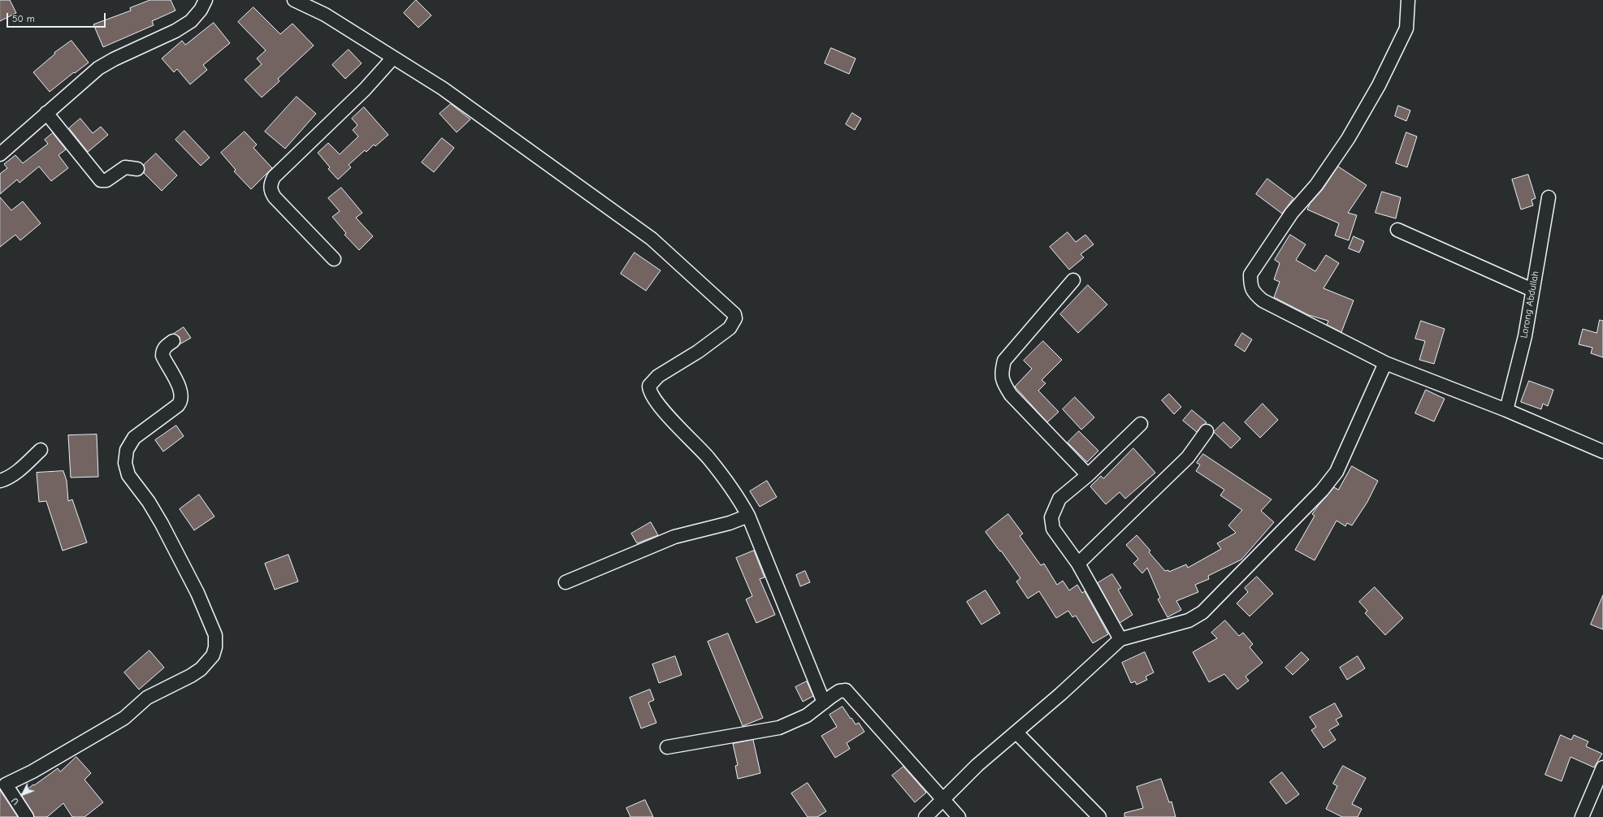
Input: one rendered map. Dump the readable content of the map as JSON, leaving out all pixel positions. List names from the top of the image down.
{
  "streets": {
    "street": ["Lorong Abdullah"]
  },
  "scale_bar": "50 m",
  "north": "bottom left"
}
